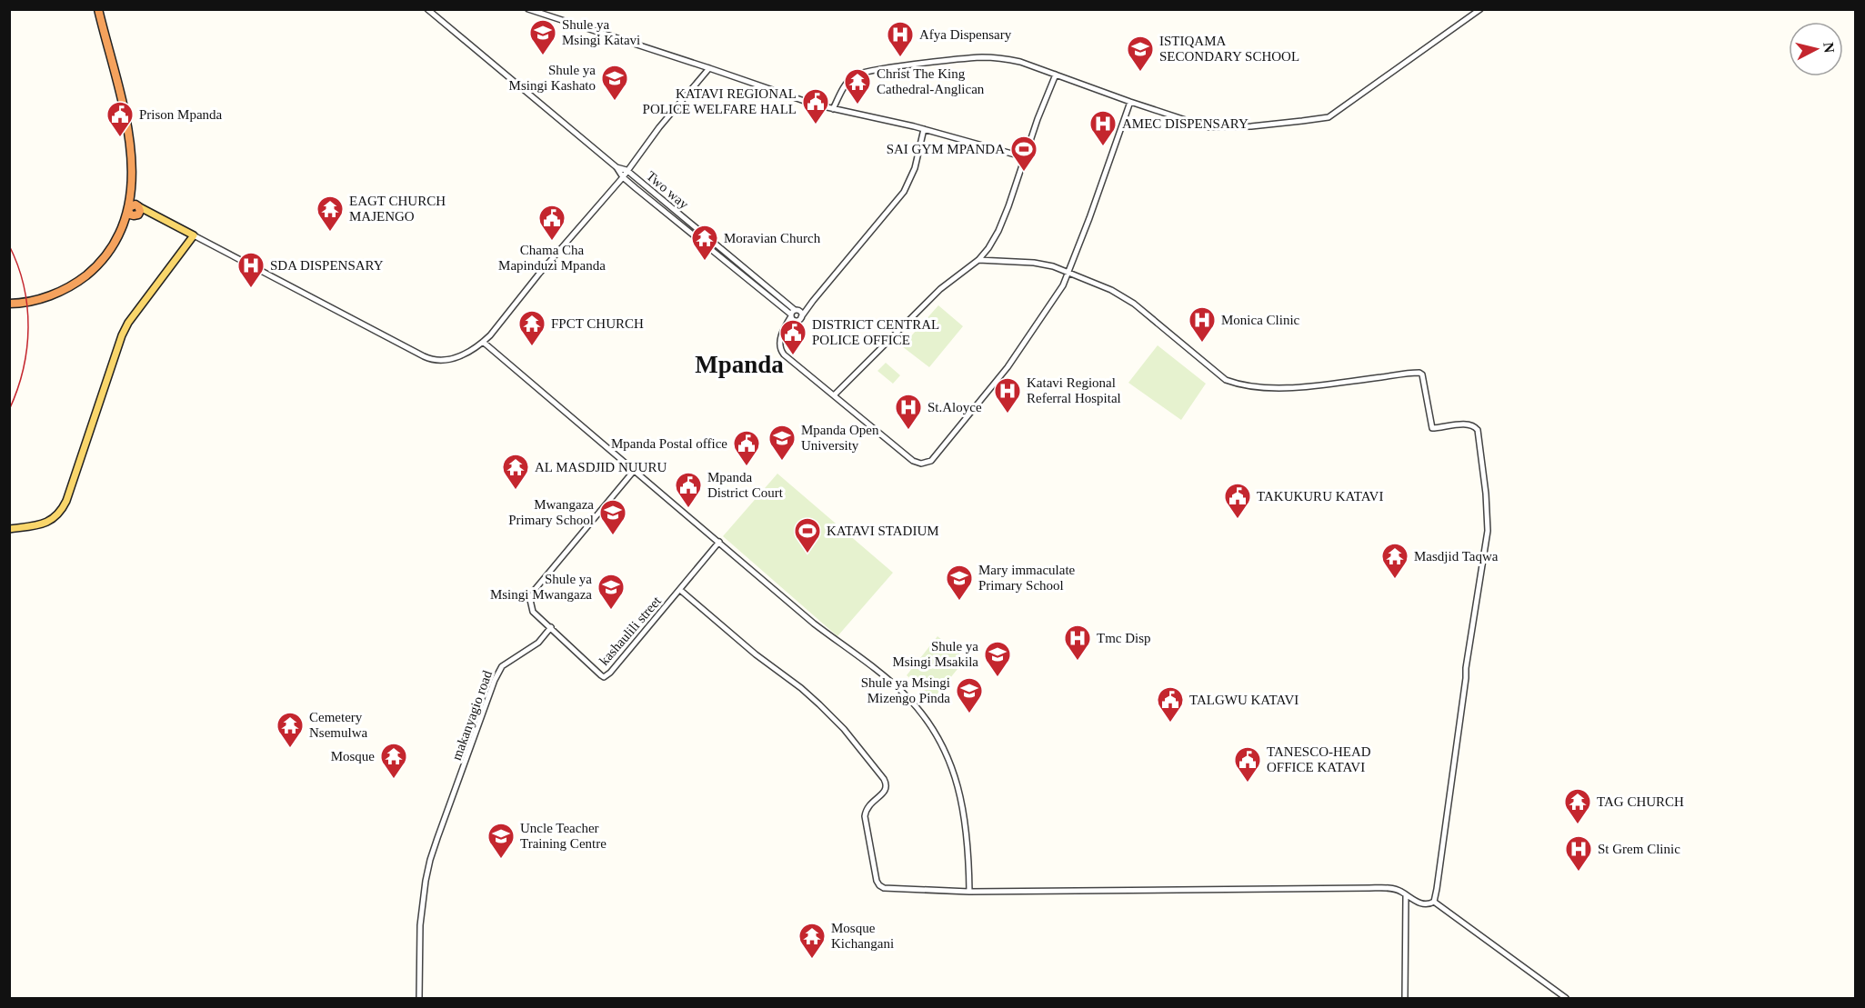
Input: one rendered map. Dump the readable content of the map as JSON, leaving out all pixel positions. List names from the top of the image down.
{
  "streets": {
    "street": ["Two way", "kashaulili street", "makanyagio road"]
  },
  "crossings": [
    ["kashaulili street", "makanyagio road"]
  ],
  "districts": ["Mpanda"],
  "places": {
    "school or university": [
      "Shule ya Msingi Katavi",
      "ISTIQAMA SECONDARY SCHOOL",
      "Shule ya Msingi Kashato",
      "Mpanda Open University",
      "Mwangaza Primary School",
      "Mary immaculate Primary School",
      "Shule ya Msingi Mwangaza",
      "Shule ya Msingi Msakila",
      "Shule ya Msingi Mizengo Pinda",
      "Uncle Teacher Training Centre"
    ],
    "hospital": [
      "Afya Dispensary",
      "AMEC DISPENSARY",
      "SDA DISPENSARY",
      "Monica Clinic",
      "Katavi Regional Referral Hospital",
      "St.Aloyce",
      "Tmc Disp",
      "St Grem Clinic"
    ],
    "temple": [
      "Christ The King Cathedral-Anglican",
      "EAGT CHURCH MAJENGO",
      "Moravian Church",
      "FPCT CHURCH",
      "AL MASDJID NUURU",
      "Masdjid Taqwa",
      "Cemetery Nsemulwa",
      "Mosque",
      "TAG CHURCH",
      "Mosque Kichangani"
    ],
    "public building": [
      "KATAVI REGIONAL POLICE WELFARE HALL",
      "Prison Mpanda",
      "Chama Cha Mapinduzi Mpanda",
      "DISTRICT CENTRAL POLICE OFFICE",
      "Mpanda Postal office",
      "Mpanda District Court",
      "TAKUKURU KATAVI",
      "TALGWU KATAVI",
      "TANESCO-HEAD OFFICE KATAVI"
    ],
    "sports": ["SAI GYM MPANDA", "KATAVI STADIUM"]
  },
  "north": "right"
}
